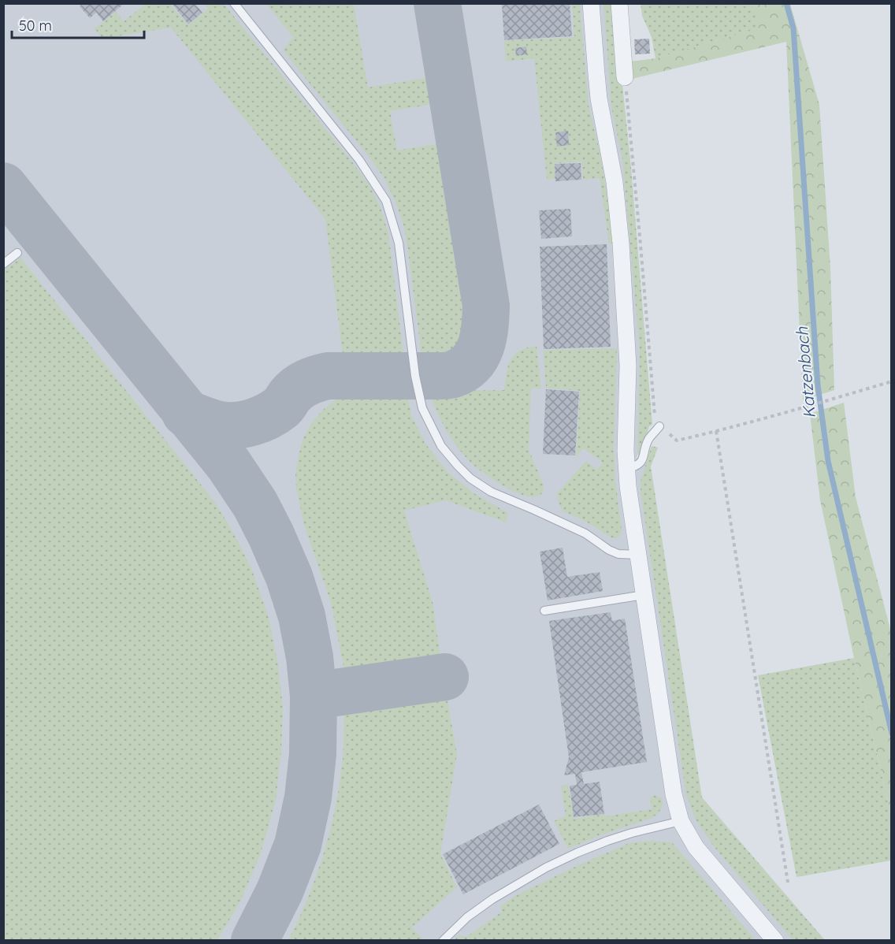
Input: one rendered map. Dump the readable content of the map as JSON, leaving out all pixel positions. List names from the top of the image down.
{
  "water": ["Katzenbach"],
  "scale_bar": "50 m"
}
